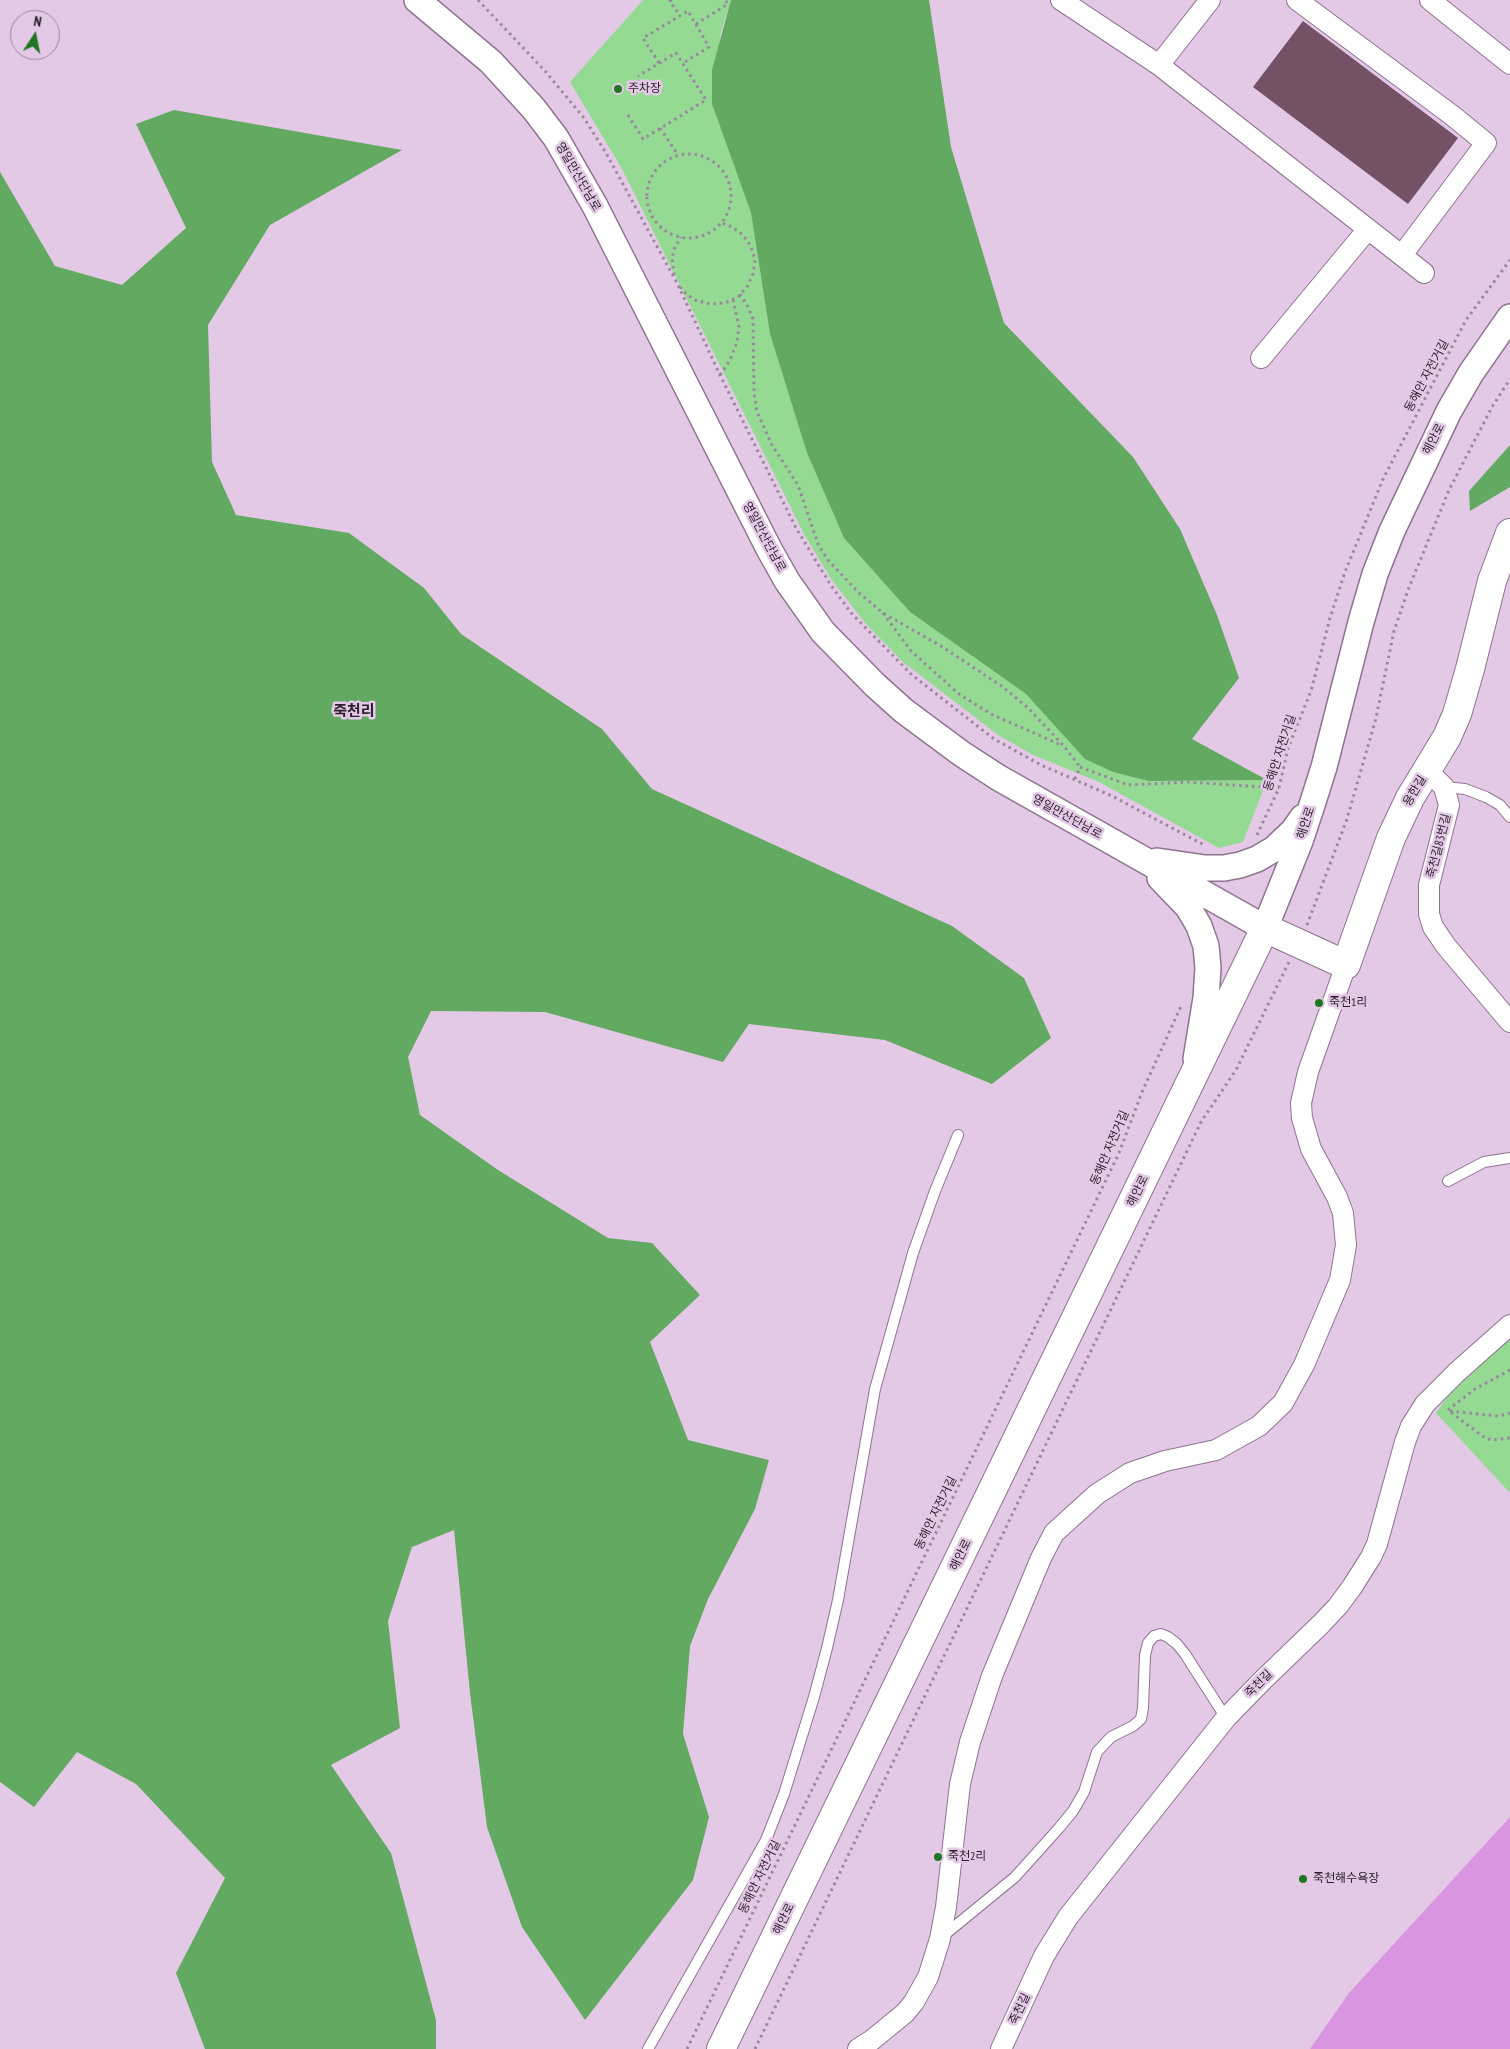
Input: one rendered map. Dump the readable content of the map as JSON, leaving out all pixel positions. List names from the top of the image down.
{
  "streets": {
    "main road": ["해안로", "용한길"],
    "street": ["영일만산단남로", "죽천길83번길", "죽천길"],
    "path": ["동해안 자전거길"]
  },
  "crossings": [
    ["영일만산단남로", "해안로"],
    ["용한길", "죽천길83번길"]
  ],
  "districts": ["죽천리"],
  "places": [
    "주차장",
    "죽천1리",
    "죽천2리",
    "죽천해수욕장"
  ],
  "north": "top"
}
